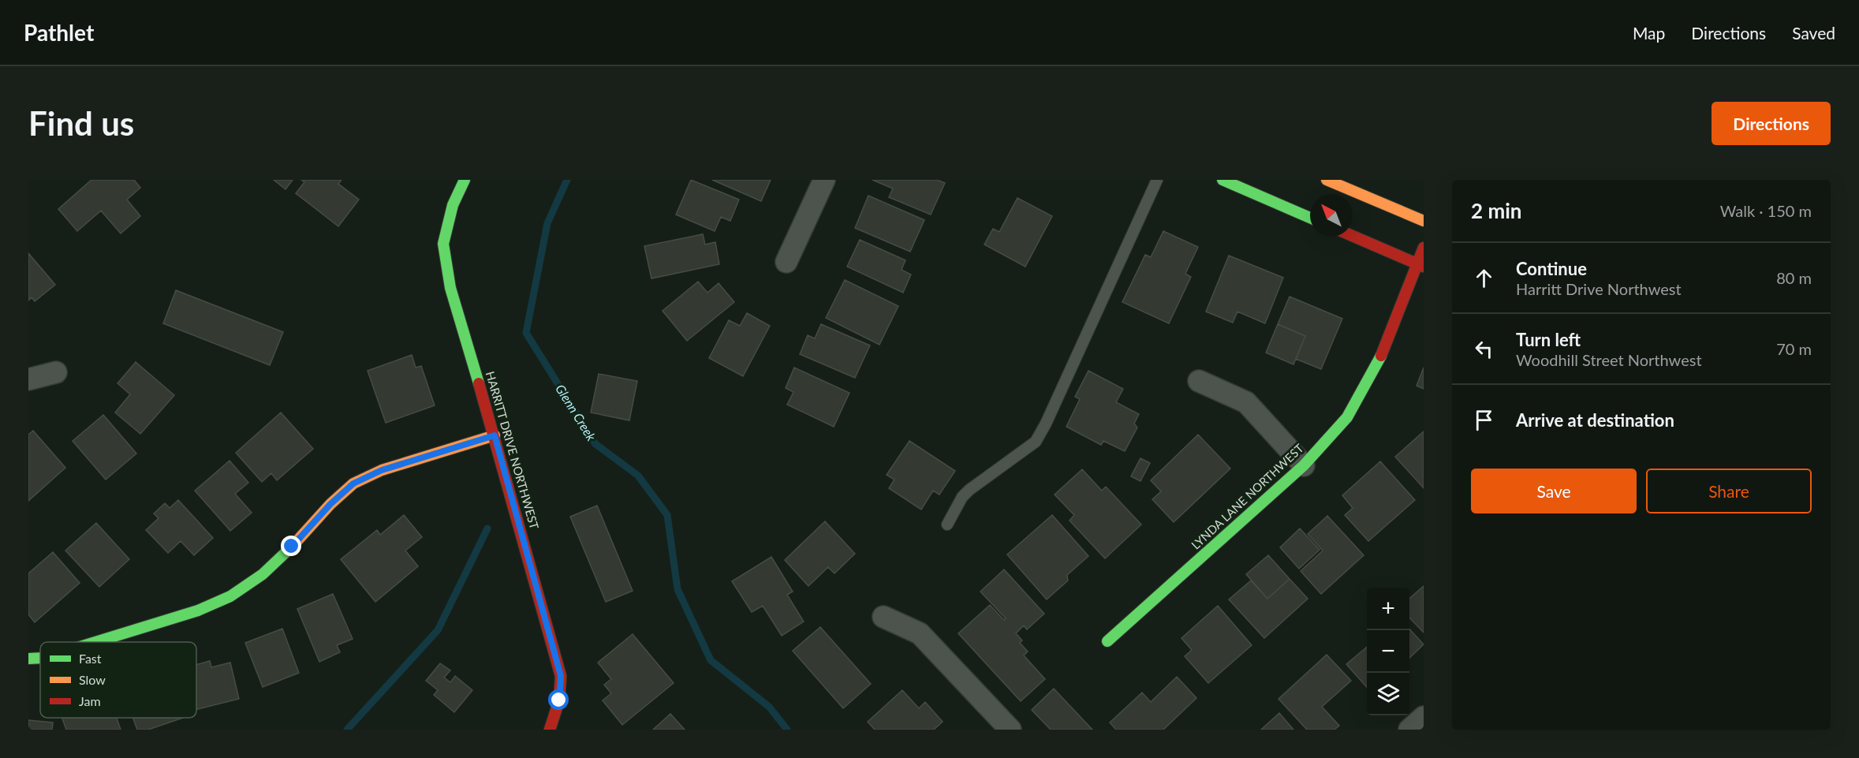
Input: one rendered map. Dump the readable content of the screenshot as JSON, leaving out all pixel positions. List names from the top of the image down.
{
  "streets": {
    "street": ["HARRITT DRIVE NORTHWEST", "LYNDA LANE NORTHWEST"]
  },
  "water": ["Glenn Creek"],
  "legend": ["Fast", "Slow", "Jam"],
  "north": "top left",
  "page": {
    "header": "Pathlet",
    "nav": ["Map", "Directions", "Saved"],
    "buttons": [
      "Directions",
      ["Save", "Share"]
    ],
    "title": "Find us",
    "heading": ["2 min", "Walk · 150 m"],
    "list": [
      ["Continue", "Harritt Drive Northwest", "80 m"],
      ["Turn left", "Woodhill Street Northwest", "70 m"],
      "Arrive at destination"
    ],
    "map_buttons": ["+", "−"]
  }
}
